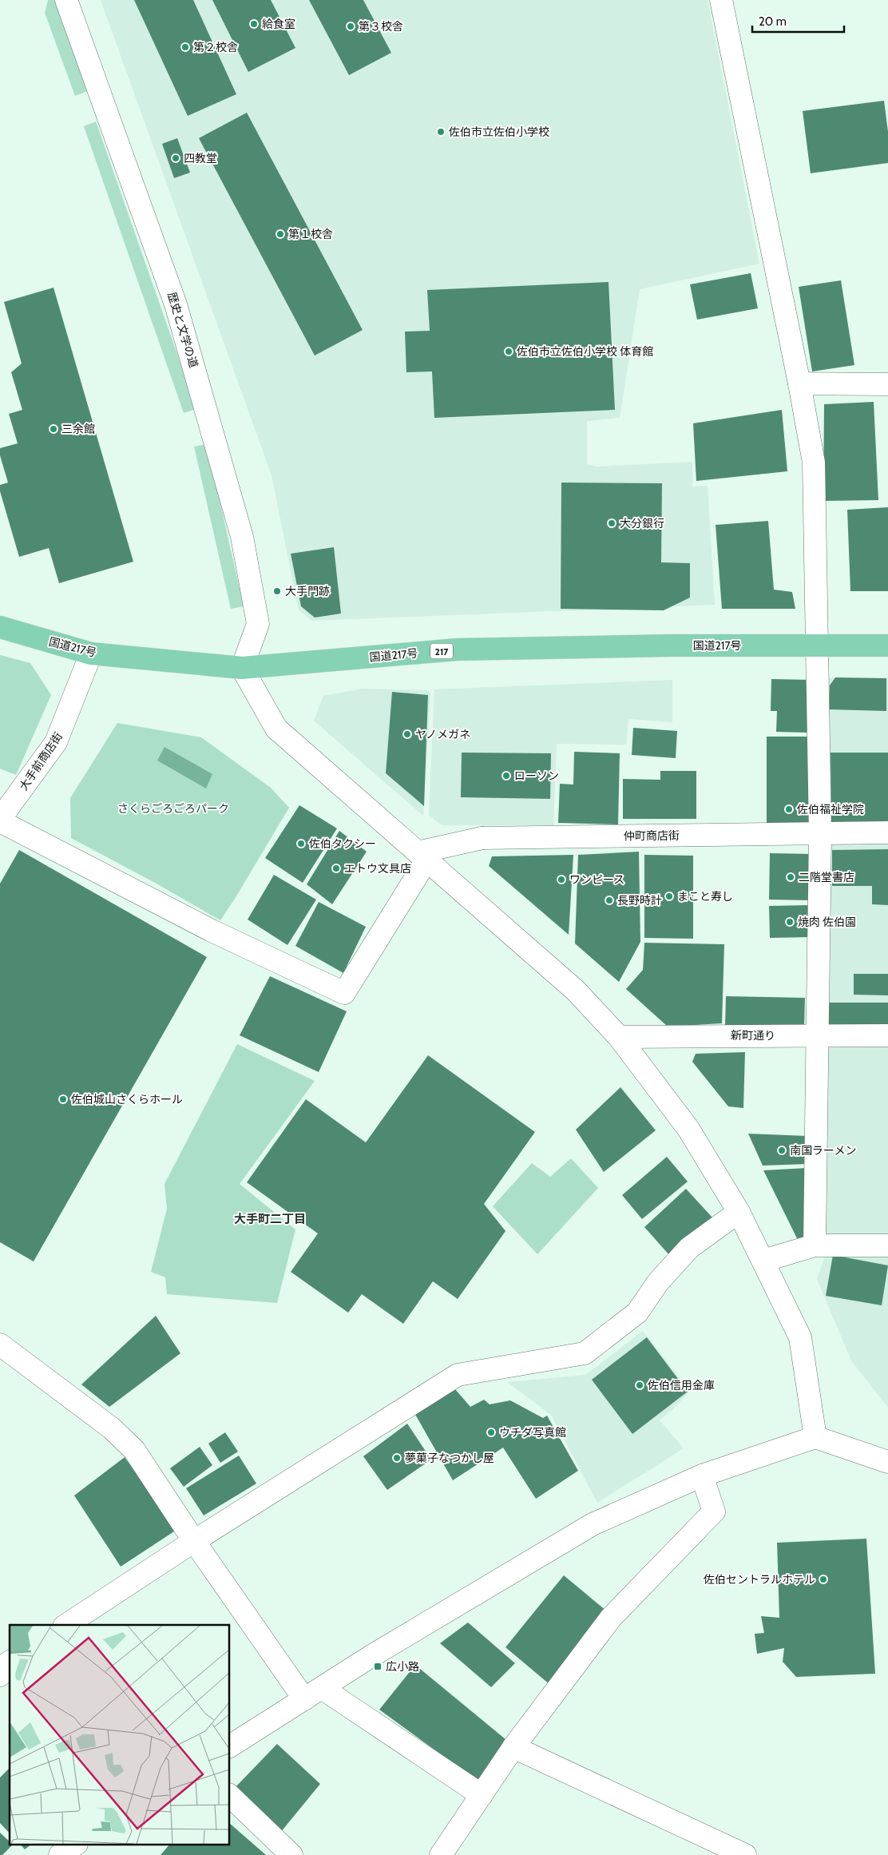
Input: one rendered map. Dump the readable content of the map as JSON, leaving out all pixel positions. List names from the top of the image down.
{
  "streets": {
    "highway": ["国道217号", "217"],
    "street": [
      "歴史と文学の道",
      "大手前商店街",
      "仲町商店街",
      "新町通り"
    ]
  },
  "crossings": [
    ["歴史と文学の道", "国道217号"],
    ["国道217号", "大手前商店街"]
  ],
  "districts": ["大手町二丁目"],
  "parks": ["さくらごろごろパーク"],
  "places": {
    "other": [
      "給食室",
      "第３校舎",
      "第２校舎",
      "佐伯市立佐伯小学校",
      "四教堂",
      "第１校舎",
      "佐伯市立佐伯小学校 体育館",
      "三余館",
      "大分銀行",
      "大手門跡",
      "ヤノメガネ",
      "ローソン",
      "佐伯福祉学院",
      "佐伯タクシー",
      "エトウ文具店",
      "二階堂書店",
      "ワンピース",
      "まこと寿し",
      "長野時計",
      "焼肉 佐伯園",
      "佐伯城山さくらホール",
      "南国ラーメン",
      "佐伯信用金庫",
      "ウチダ写真館",
      "夢菓子なつかし屋",
      "佐伯セントラルホテル"
    ],
    "transit": ["広小路"]
  },
  "scale_bar": "20 m"
}
